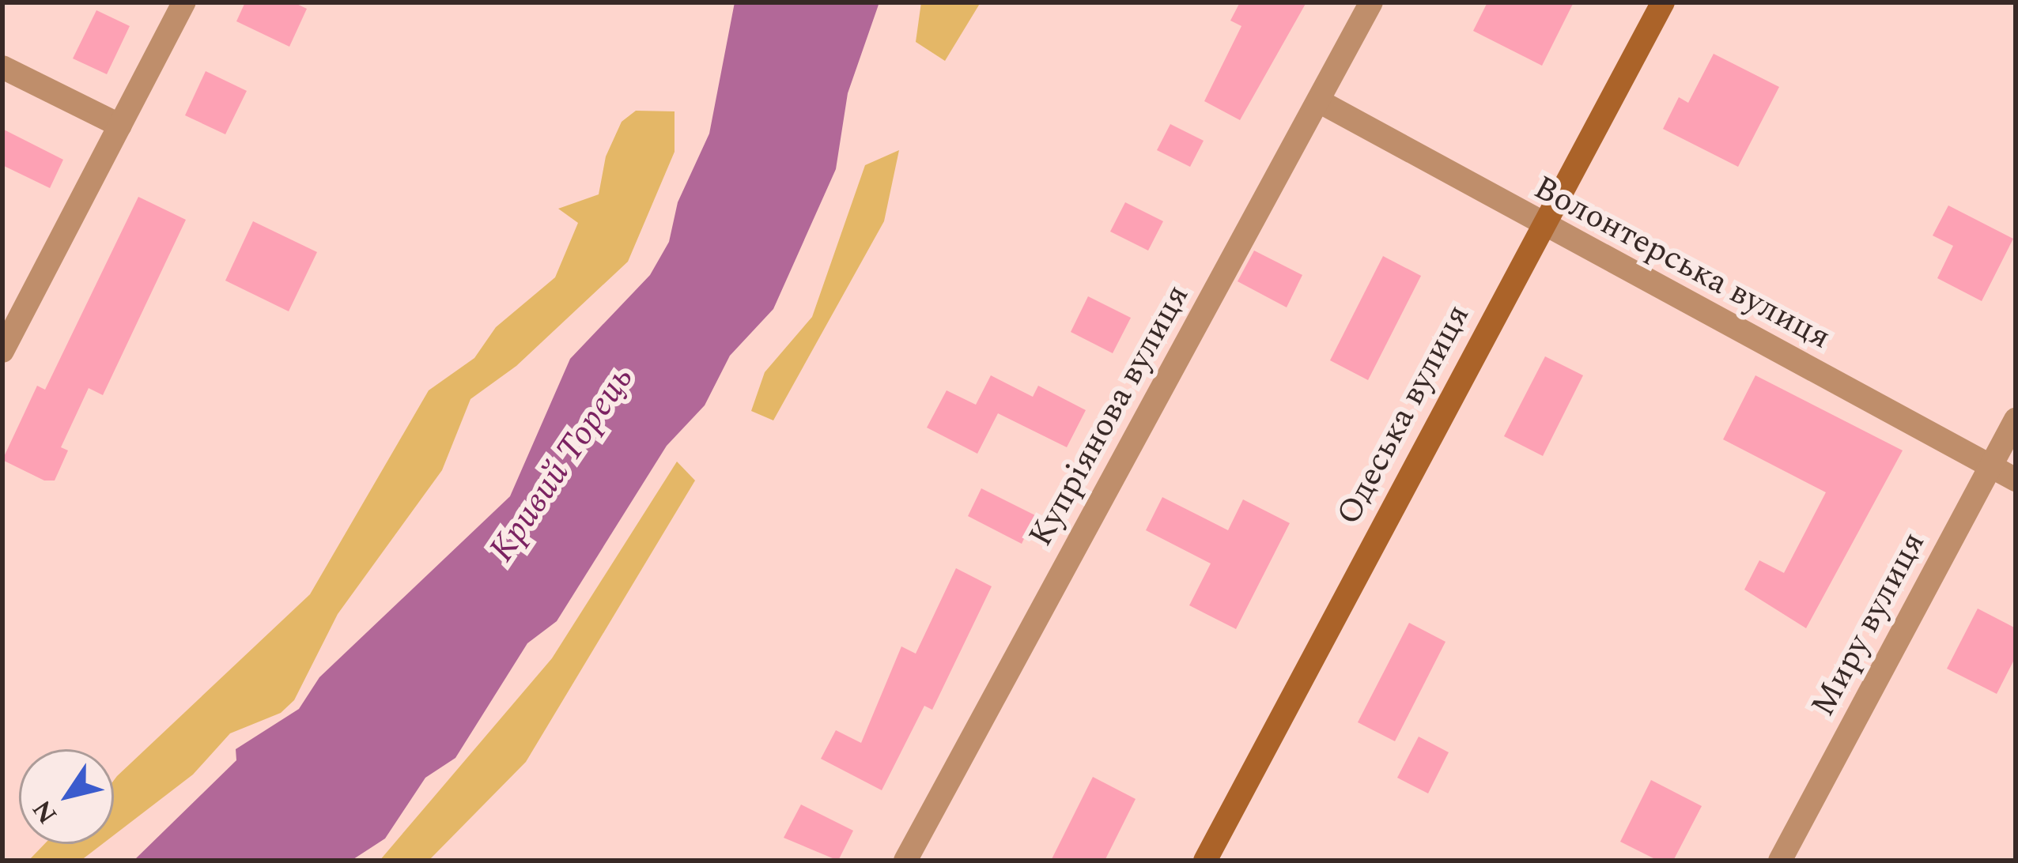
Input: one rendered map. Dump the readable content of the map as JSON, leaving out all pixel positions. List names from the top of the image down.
{
  "streets": {
    "street": [
      "Волонтерська вулиця",
      "Одеська вулиця",
      "Купріянова вулиця",
      "Миру вулиця"
    ]
  },
  "crossings": [
    ["Волонтерська вулиця", "Одеська вулиця"],
    ["Волонтерська вулиця", "Купріянова вулиця"],
    ["Волонтерська вулиця", "Миру вулиця"]
  ],
  "water": ["Кривий Торець"],
  "north": "bottom left"
}
